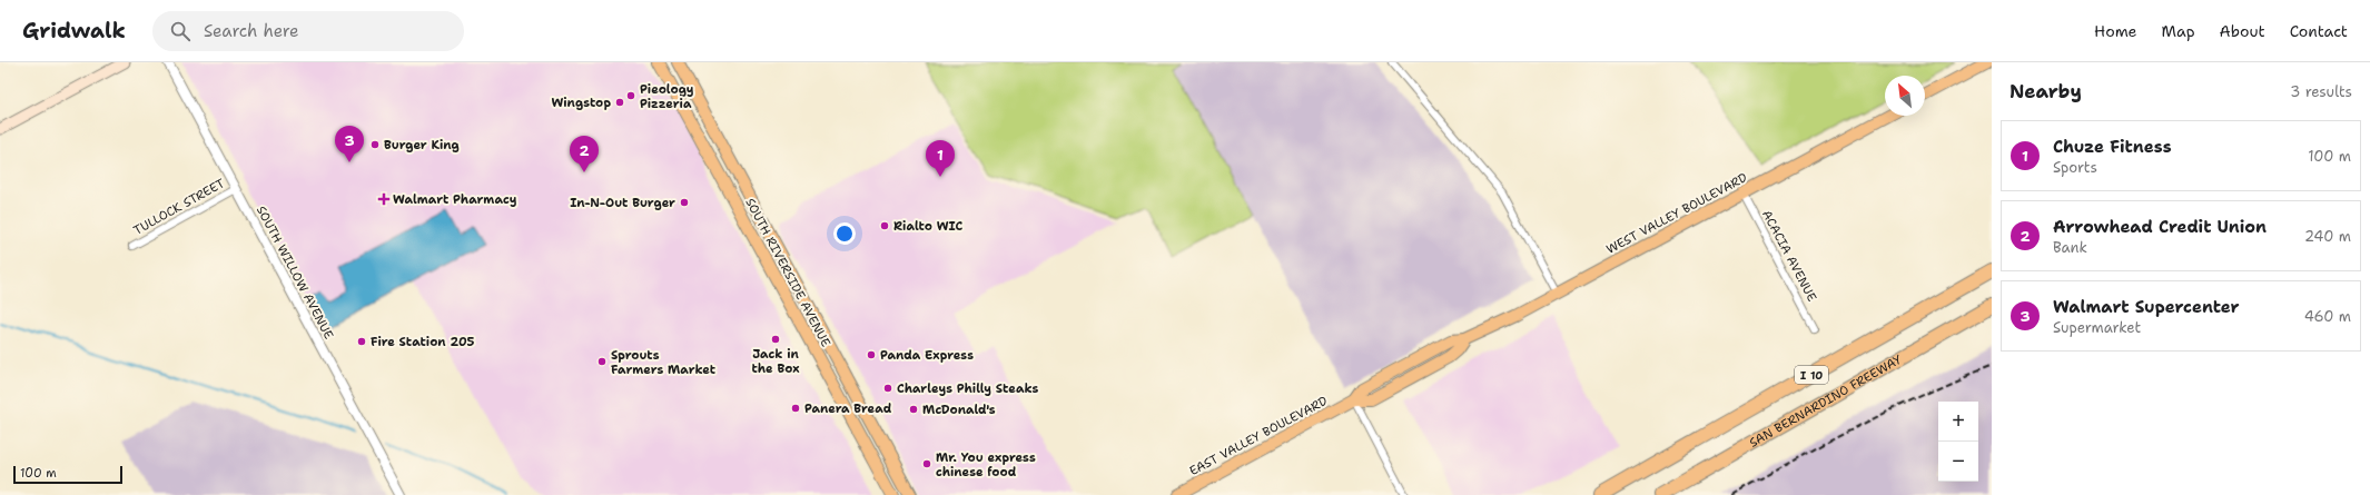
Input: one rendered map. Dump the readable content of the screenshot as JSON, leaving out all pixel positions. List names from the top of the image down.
{
  "streets": {
    "highway": ["I 10", "SAN BERNARDINO FREEWAY"],
    "main road": ["WEST VALLEY BOULEVARD", "SOUTH RIVERSIDE AVENUE", "EAST VALLEY BOULEVARD"],
    "street": ["TULLOCK STREET", "ACACIA AVENUE", "SOUTH WILLOW AVENUE"]
  },
  "crossings": [
    ["TULLOCK STREET", "SOUTH WILLOW AVENUE"],
    ["WEST VALLEY BOULEVARD", "ACACIA AVENUE"],
    ["WEST VALLEY BOULEVARD", "EAST VALLEY BOULEVARD"]
  ],
  "places": {
    "other": [
      "Pieology Pizzeria",
      "Wingstop",
      "Burger King",
      "In-N-Out Burger",
      "Rialto WIC",
      "Jack in the Box",
      "Fire Station 205",
      "Panda Express",
      "Sprouts Farmers Market",
      "Charleys Philly Steaks",
      "Panera Bread",
      "McDonald's",
      "Mr. You express chinese food"
    ],
    "health": ["Walmart Pharmacy"]
  },
  "scale_bar": "100 m",
  "north": "top left",
  "page": {
    "header": "Gridwalk",
    "search": "Search here",
    "nav": [
      "Home",
      "Map",
      "About",
      "Contact"
    ],
    "heading": ["Nearby", "3 results"],
    "list": [
      {
        "mark": "1",
        "name": "Chuze Fitness",
        "note": "Sports",
        "value": "100 m"
      },
      {
        "mark": "2",
        "name": "Arrowhead Credit Union",
        "note": "Bank",
        "value": "240 m"
      },
      {
        "mark": "3",
        "name": "Walmart Supercenter",
        "note": "Supermarket",
        "value": "460 m"
      }
    ],
    "pins": ["3", "2", "1"],
    "map_buttons": ["+", "−"],
    "scale": "100 m"
  }
}
